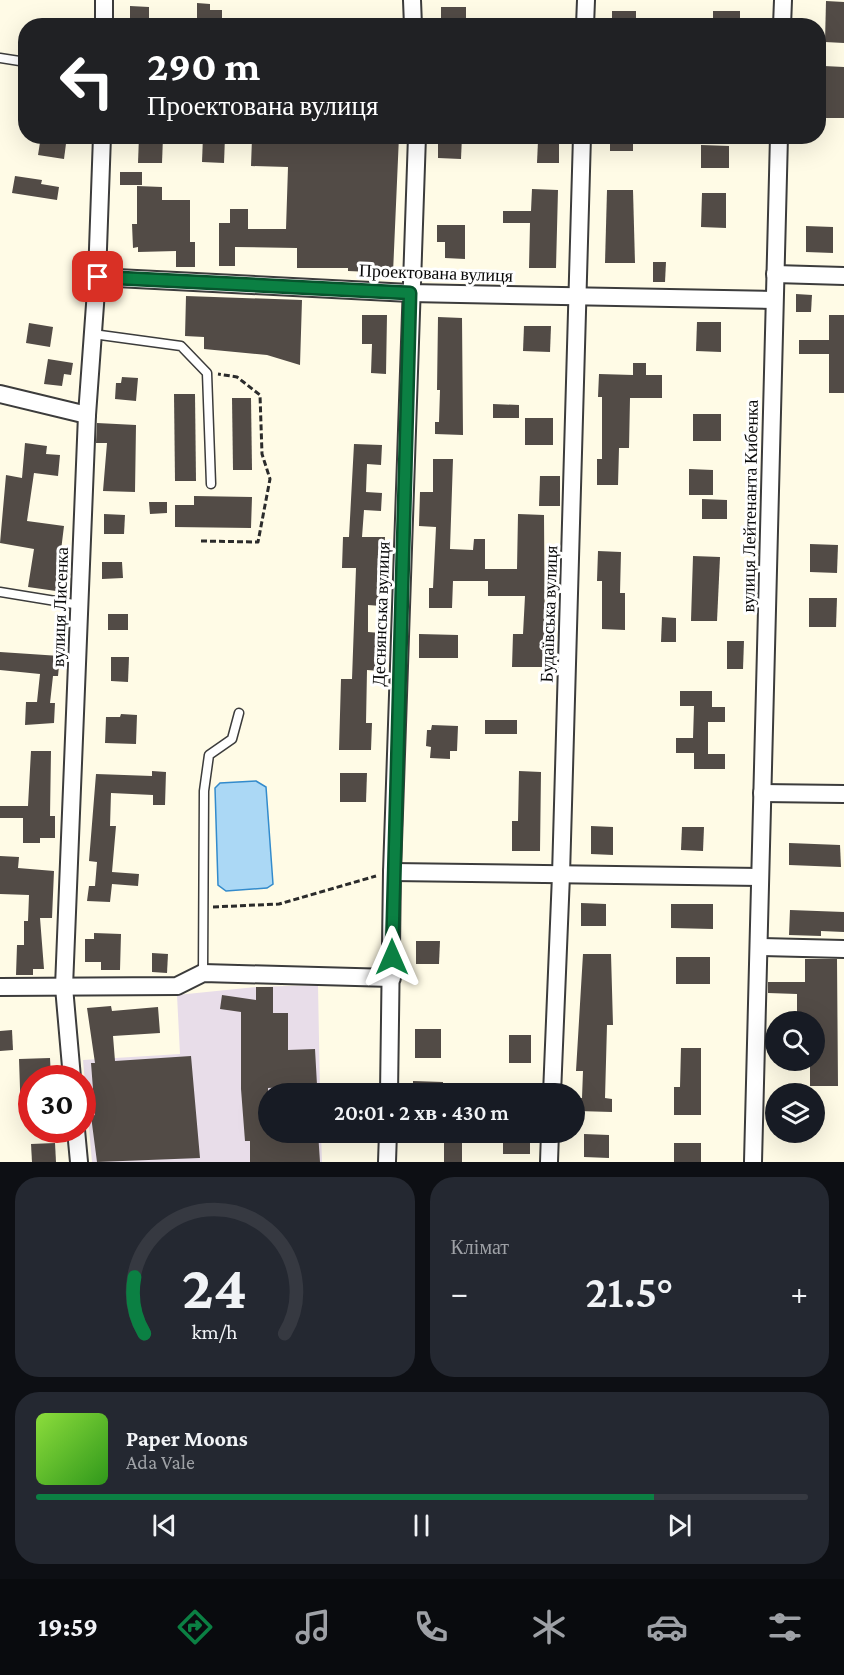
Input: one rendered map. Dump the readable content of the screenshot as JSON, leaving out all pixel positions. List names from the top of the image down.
{
  "streets": {
    "street": [
      "Проектована вулиця",
      "вулиця Лейтенанта Кибенка",
      "вулиця Лисенка",
      "Деснянська вулиця",
      "Будаївська вулиця"
    ]
  },
  "crossings": [
    ["Проектована вулиця", "вулиця Лейтенанта Кибенка"],
    ["Проектована вулиця", "вулиця Лисенка"],
    ["Проектована вулиця", "Деснянська вулиця"],
    ["Проектована вулиця", "Будаївська вулиця"]
  ],
  "page": {
    "turn": ["290 m", "Проектована вулиця"],
    "limit": "30",
    "trip": "20:01 · 2 хв · 430 m",
    "tile": "Клімат",
    "heat": ["−", "21.5°", "+"],
    "song": ["Paper Moons", "Ada Vale"],
    "tabs": "19:59",
    "gauge": ["24", "km/h"]
  }
}
